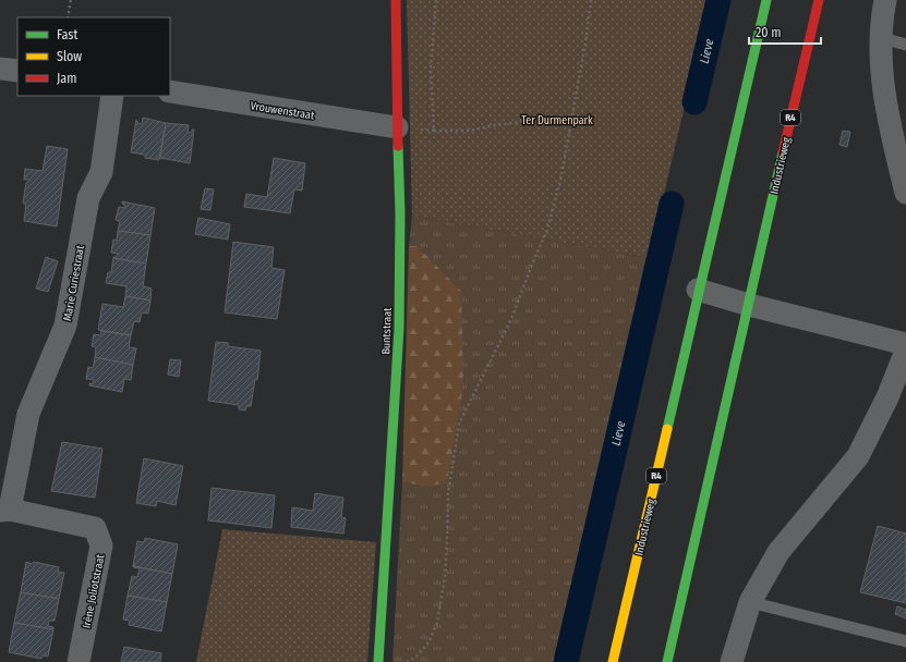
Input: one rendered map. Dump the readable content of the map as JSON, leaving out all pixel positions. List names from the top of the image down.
{
  "streets": {
    "main road": ["R4", "Industrieweg", "Buntstraat"],
    "street": ["Vrouwenstraat", "Marie Curiestraat", "Irène Joliotstraat"]
  },
  "crossings": [
    ["Vrouwenstraat", "Buntstraat"],
    ["Marie Curiestraat", "Irène Joliotstraat"]
  ],
  "water": ["Lieve"],
  "parks": ["Ter Durmenpark"],
  "legend": ["Fast", "Slow", "Jam"],
  "scale_bar": "20 m"
}
